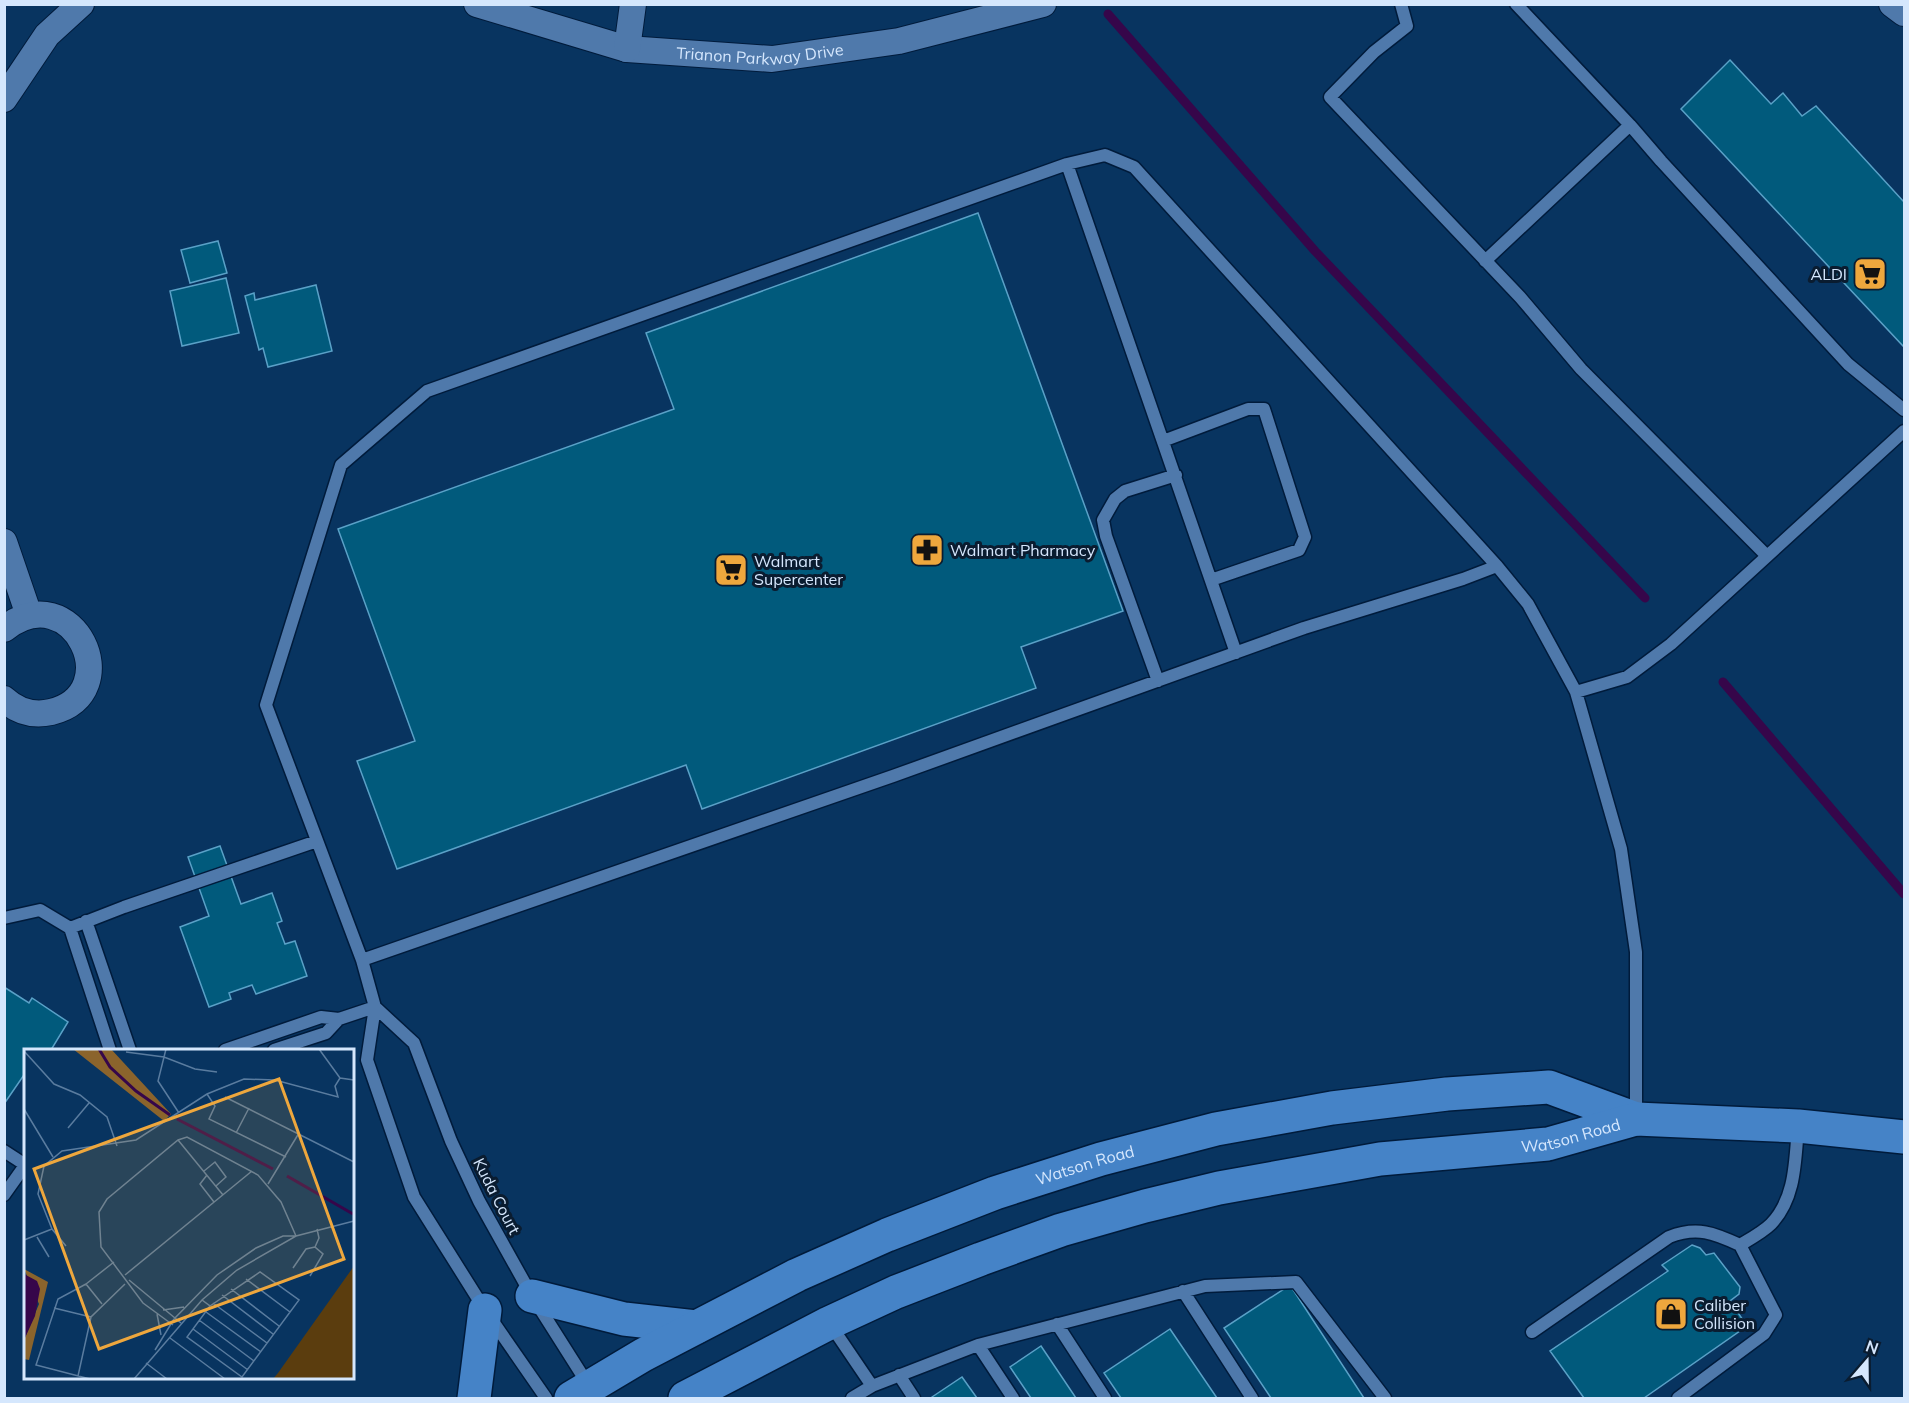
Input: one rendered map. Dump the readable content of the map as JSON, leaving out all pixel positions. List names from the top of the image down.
{
  "streets": {
    "main road": ["Watson Road"],
    "street": ["Trianon Parkway Drive"],
    "lane": ["Kuda Court"]
  },
  "crossings": [
    ["Watson Road", "Kuda Court"]
  ],
  "places": {
    "supermarket": ["ALDI", "Walmart Supercenter"],
    "pharmacy": ["Walmart Pharmacy"],
    "shop": ["Caliber Collision"]
  },
  "north": "top"
}
